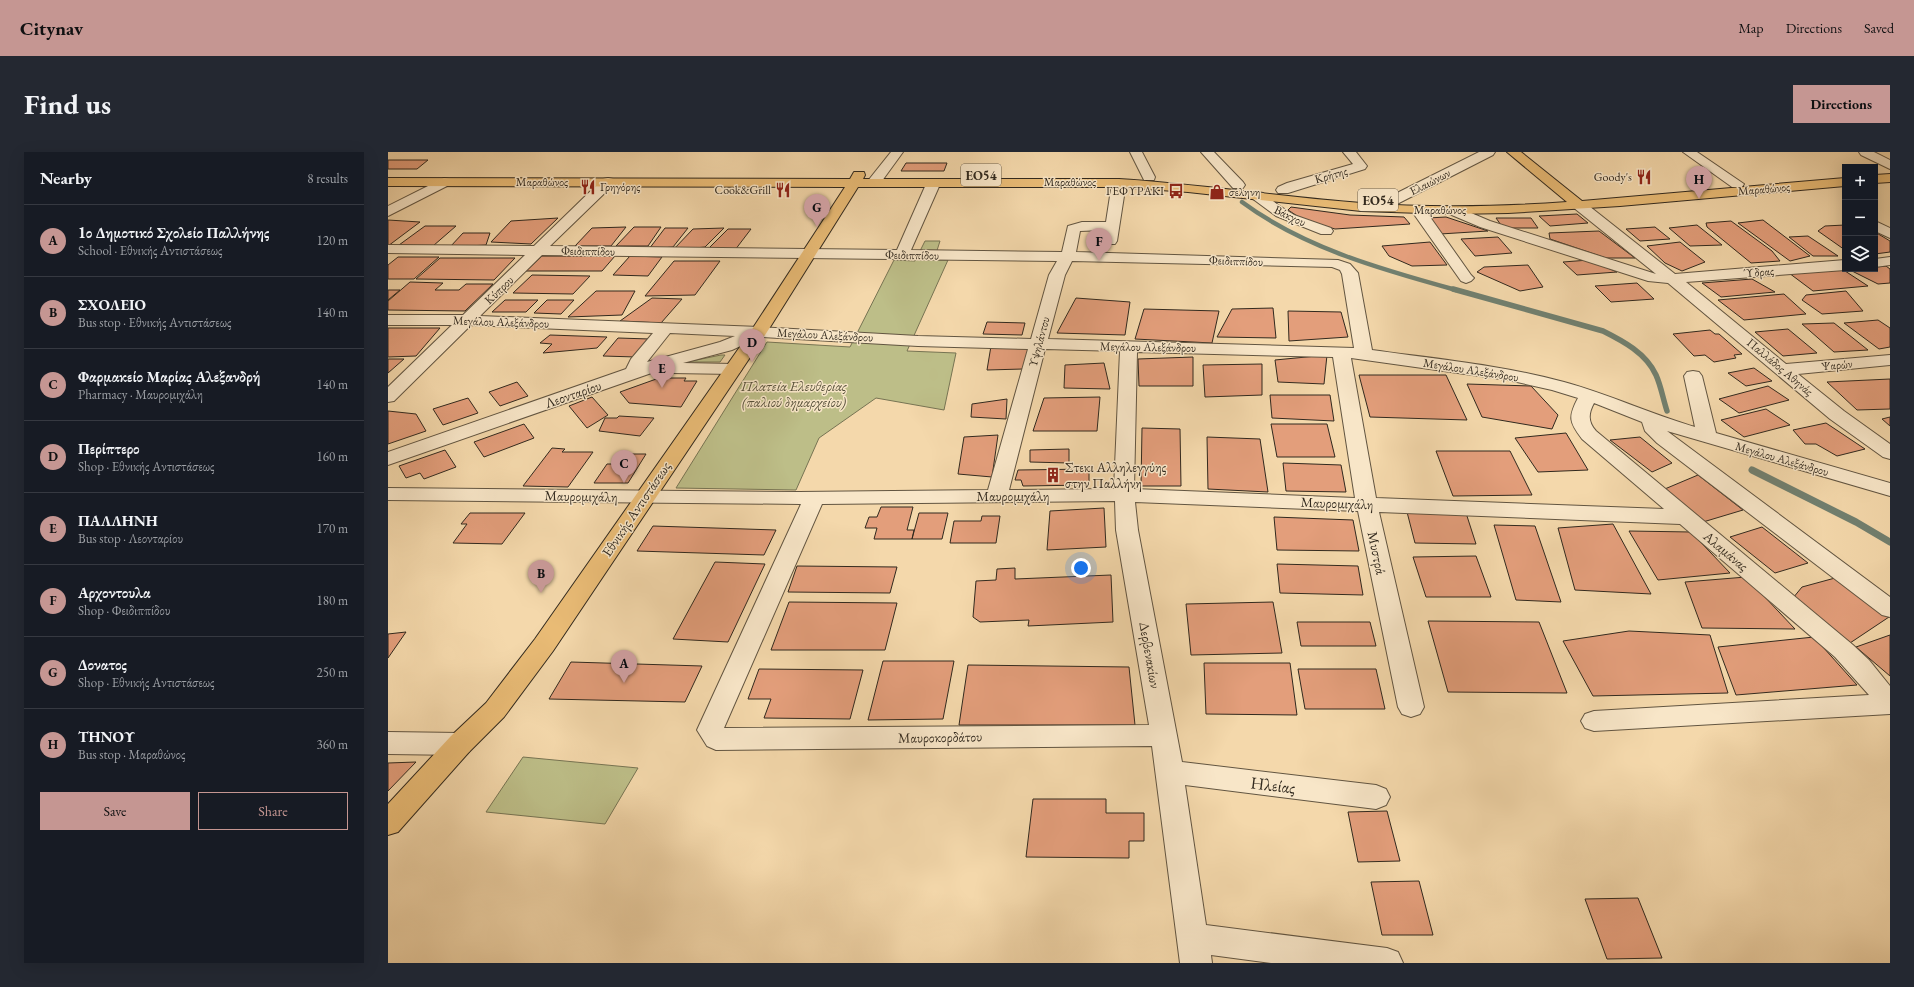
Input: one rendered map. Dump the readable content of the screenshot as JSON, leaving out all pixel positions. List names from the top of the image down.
{
  "streets": {
    "main road": ["ΕΟ54", "Μαραθώνος", "Εθνικής Αντιστάσεως"],
    "street": [
      "Κρήτης",
      "Ελαιώνων",
      "Βάκχου",
      "Φειδιππίδου",
      "Ύδρας",
      "Κύπρου",
      "Μεγάλου Αλεξάνδρου",
      "Υψηλάντου",
      "Ψαρών",
      "Παλλάδος Αθηνάς",
      "Λεονταρίου",
      "Μαυρομιχάλη",
      "Αλαμάνας",
      "Μυστρά",
      "Δερβενακίων",
      "Μαυροκορδάτου",
      "Ηλείας"
    ]
  },
  "crossings": [
    ["Κρήτης", "Μαραθώνος"],
    ["Μαραθώνος", "Ελαιώνων"],
    ["Μαραθώνος", "Βάκχου"],
    ["Μαραθώνος", "Κύπρου"],
    ["Μαραθώνος", "Παλλάδος Αθηνάς"],
    ["Μαραθώνος", "Εθνικής Αντιστάσεως"],
    ["Φειδιππίδου", "Κύπρου"],
    ["Φειδιππίδου", "Μεγάλου Αλεξάνδρου"],
    ["Φειδιππίδου", "Υψηλάντου"],
    ["Φειδιππίδου", "Εθνικής Αντιστάσεως"],
    ["Ύδρας", "Παλλάδος Αθηνάς"],
    ["Κύπρου", "Μεγάλου Αλεξάνδρου"],
    ["Μεγάλου Αλεξάνδρου", "Υψηλάντου"],
    ["Μεγάλου Αλεξάνδρου", "Λεονταρίου"],
    ["Μεγάλου Αλεξάνδρου", "Εθνικής Αντιστάσεως"],
    ["Μεγάλου Αλεξάνδρου", "Αλαμάνας"],
    ["Μεγάλου Αλεξάνδρου", "Μυστρά"],
    ["Μεγάλου Αλεξάνδρου", "Δερβενακίων"],
    ["Υψηλάντου", "Μαυρομιχάλη"],
    ["Ψαρών", "Παλλάδος Αθηνάς"],
    ["Λεονταρίου", "Εθνικής Αντιστάσεως"],
    ["Μαυρομιχάλη", "Εθνικής Αντιστάσεως"],
    ["Μαυρομιχάλη", "Αλαμάνας"],
    ["Μαυρομιχάλη", "Μυστρά"],
    ["Μαυρομιχάλη", "Δερβενακίων"],
    ["Μαυρομιχάλη", "Μαυροκορδάτου"],
    ["Δερβενακίων", "Μαυροκορδάτου"],
    ["Δερβενακίων", "Ηλείας"]
  ],
  "parks": ["Πλατεία Ελευθερίας (παλιού δημαρχείου)"],
  "places": {
    "restaurant": ["Goody's", "Γρηγόρης", "Cook&Grill"],
    "bus stop": ["ΓΕΦΥΡΑΚΙ"],
    "shop": ["σεληνη"],
    "building": ["Στεκι Αλληλεγγύης στην Παλλήνη"]
  },
  "page": {
    "header": "Citynav",
    "nav": ["Map", "Directions", "Saved"],
    "buttons": [
      "Directions",
      ["Save", "Share"]
    ],
    "title": "Find us",
    "heading": ["Nearby", "8 results"],
    "map_buttons": ["+", "−"],
    "pins": [
      "H",
      "G",
      "F",
      "D",
      "E",
      "C",
      "B",
      "A"
    ],
    "list": [
      {
        "mark": "A",
        "name": "1ο Δημοτικό Σχολείο Παλλήνης",
        "note": "School · Εθνικής Αντιστάσεως",
        "value": "120 m"
      },
      {
        "mark": "B",
        "name": "ΣΧΟΛΕΙΟ",
        "note": "Bus stop · Εθνικής Αντιστάσεως",
        "value": "140 m"
      },
      {
        "mark": "C",
        "name": "Φαρμακείο Μαρίας Αλεξανδρή",
        "note": "Pharmacy · Μαυρομιχάλη",
        "value": "140 m"
      },
      {
        "mark": "D",
        "name": "Περίπτερο",
        "note": "Shop · Εθνικής Αντιστάσεως",
        "value": "160 m"
      },
      {
        "mark": "E",
        "name": "ΠΑΛΛΗΝΗ",
        "note": "Bus stop · Λεονταρίου",
        "value": "170 m"
      },
      {
        "mark": "F",
        "name": "Αρχοντουλα",
        "note": "Shop · Φειδιππίδου",
        "value": "180 m"
      },
      {
        "mark": "G",
        "name": "Δονατος",
        "note": "Shop · Εθνικής Αντιστάσεως",
        "value": "250 m"
      },
      {
        "mark": "H",
        "name": "ΤΗΝΟΥ",
        "note": "Bus stop · Μαραθώνος",
        "value": "360 m"
      }
    ]
  }
}
